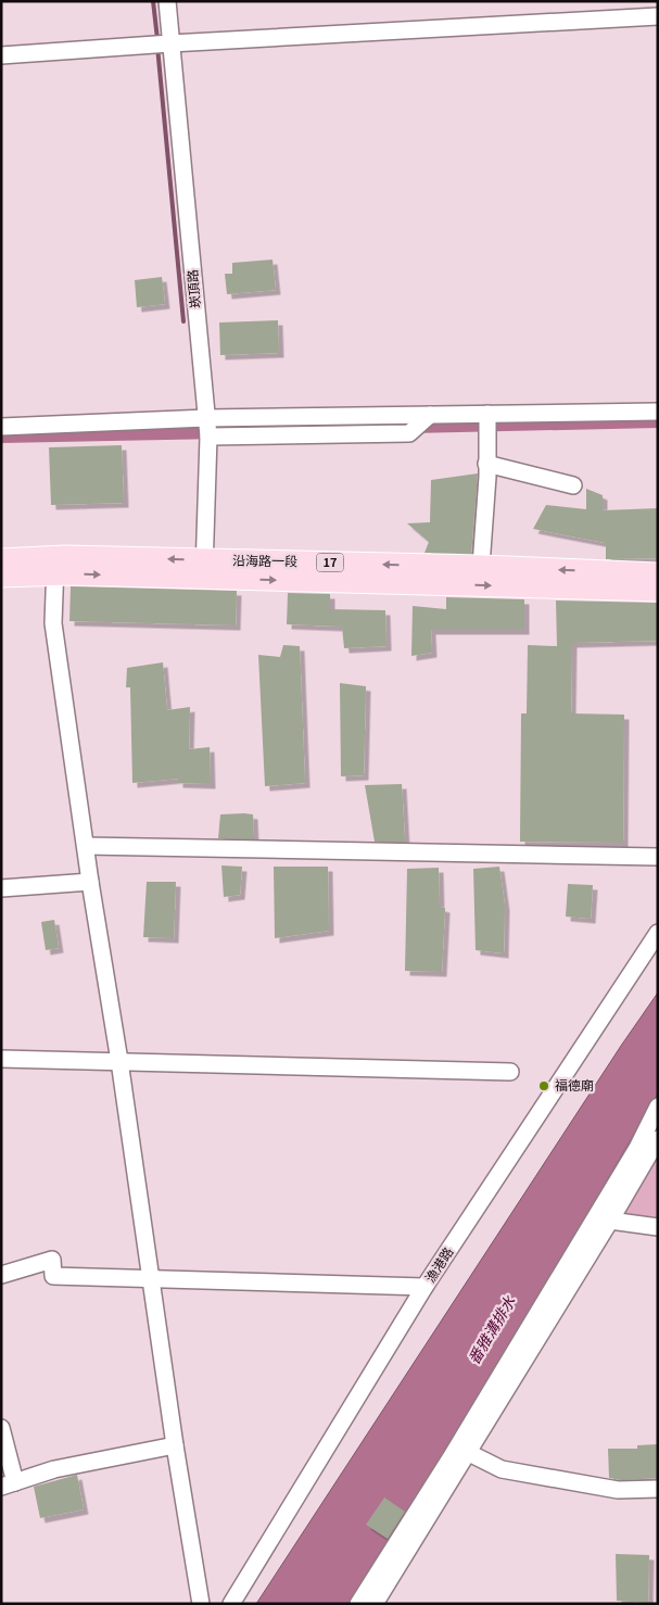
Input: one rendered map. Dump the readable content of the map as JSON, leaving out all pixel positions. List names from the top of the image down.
{
  "streets": {
    "main road": ["沿海路一段", "17"],
    "street": ["崁頂路", "漁港路"]
  },
  "crossings": [
    ["崁頂路", "沿海路一段"]
  ],
  "water": ["番雅溝排水"],
  "places": ["福德廟"]
}
